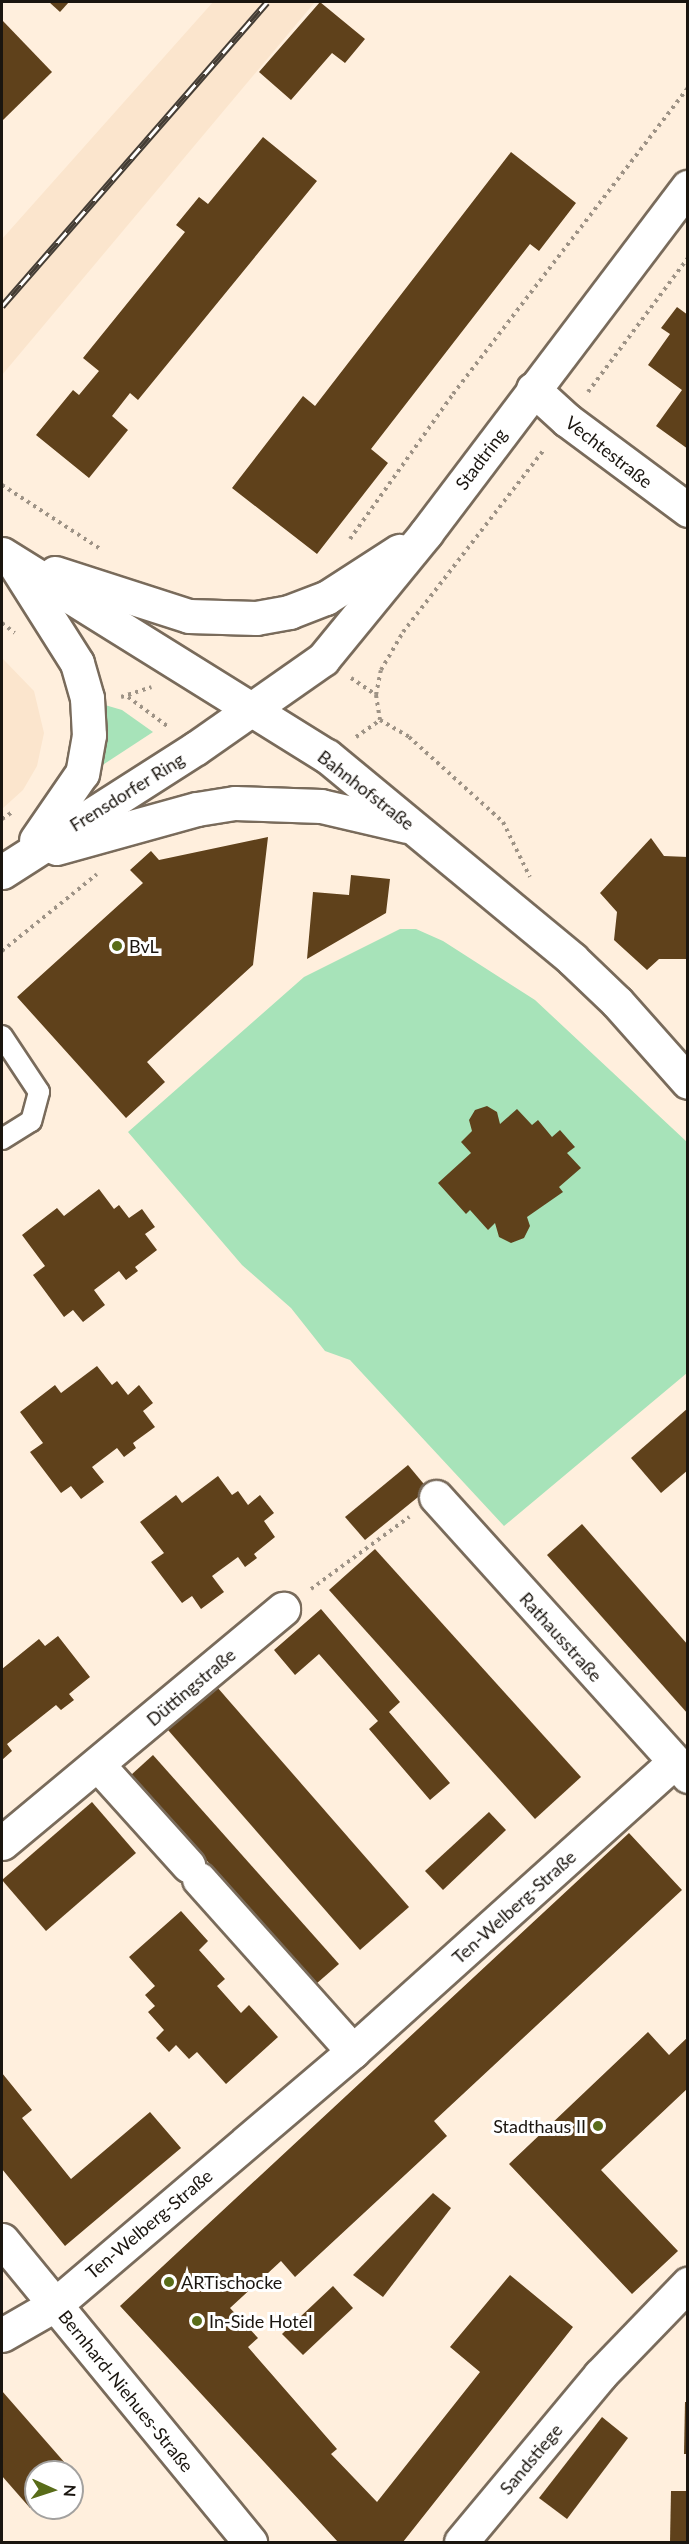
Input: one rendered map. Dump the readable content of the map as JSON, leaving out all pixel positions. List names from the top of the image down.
{
  "streets": {
    "street": [
      "Vechtestraße",
      "Stadtring",
      "Bahnhofstraße",
      "Frensdorfer Ring",
      "Rathausstraße",
      "Düttingstraße",
      "Ten-Welberg-Straße",
      "Bernhard-Niehues-Straße",
      "Sandstiege"
    ]
  },
  "crossings": [
    ["Vechtestraße", "Stadtring"],
    ["Stadtring", "Bahnhofstraße"],
    ["Stadtring", "Frensdorfer Ring"],
    ["Bahnhofstraße", "Frensdorfer Ring"],
    ["Rathausstraße", "Ten-Welberg-Straße"],
    ["Ten-Welberg-Straße", "Bernhard-Niehues-Straße"]
  ],
  "places": [
    "BvL",
    "Stadthaus II",
    "ARTischocke",
    "In-Side Hotel"
  ],
  "north": "right"
}
